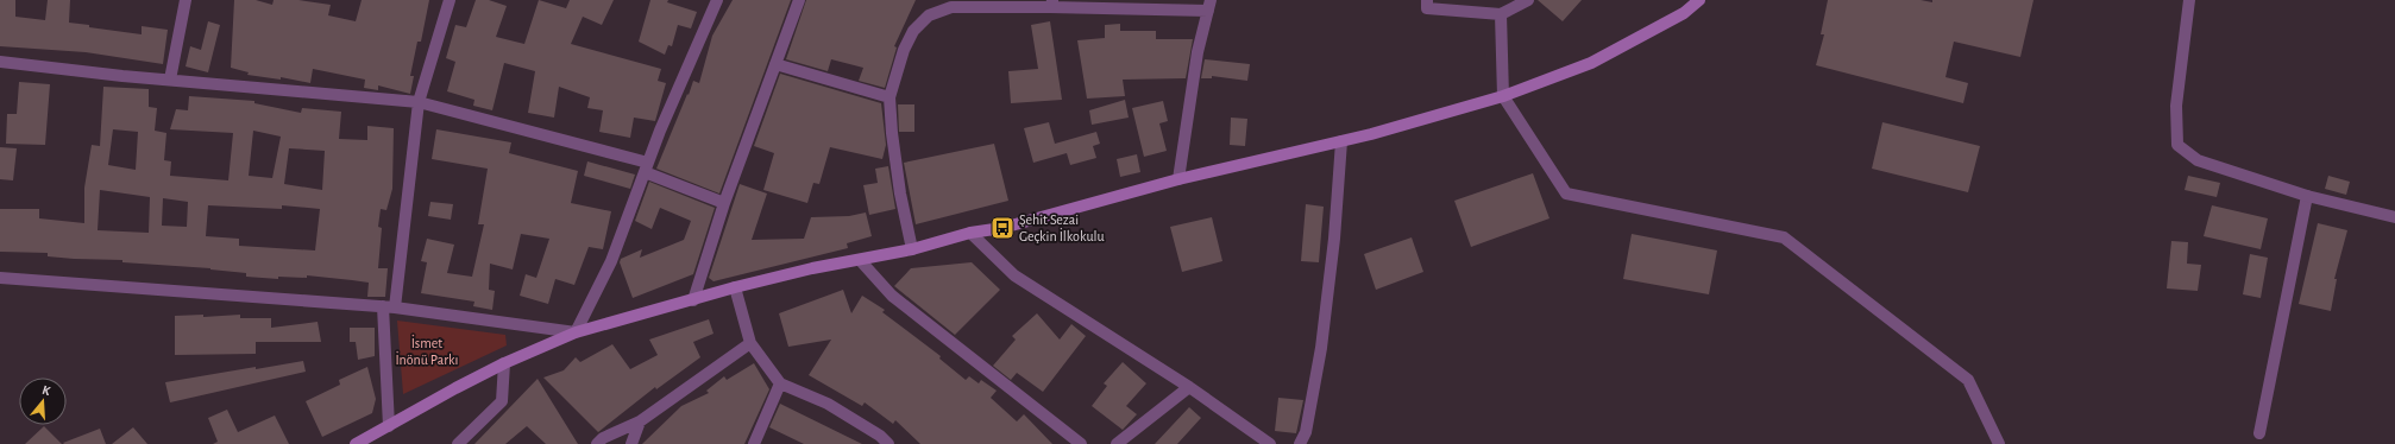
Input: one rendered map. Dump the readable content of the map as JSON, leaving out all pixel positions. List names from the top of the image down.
{
  "parks": ["İsmet İnönü Parkı"],
  "places": {
    "bus stop": ["Şehit Sezai Geçkin İlkokulu"]
  },
  "north": "top"
}
